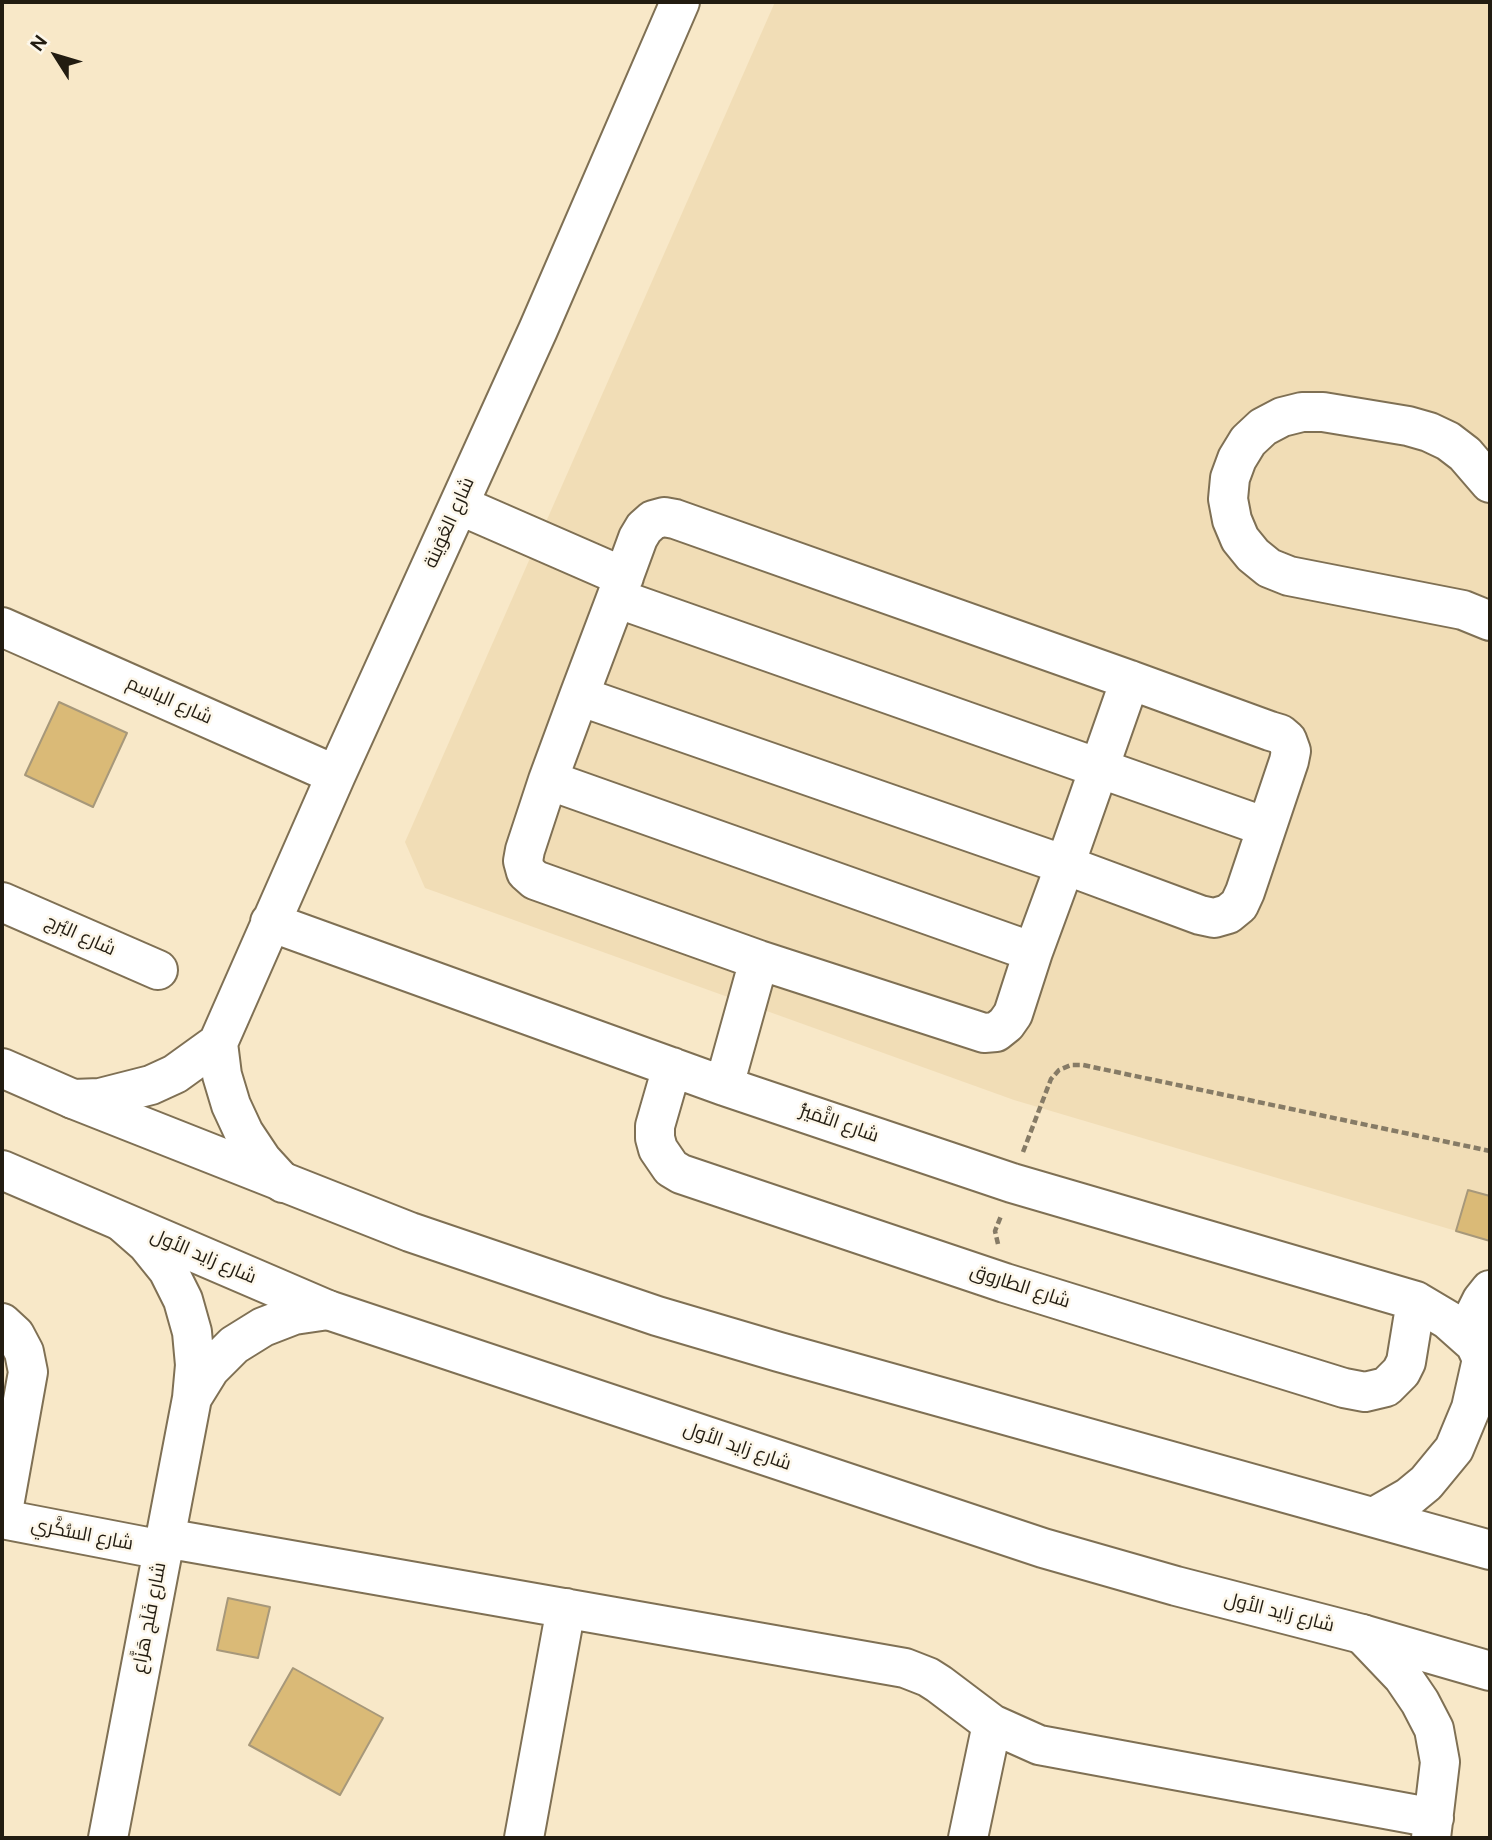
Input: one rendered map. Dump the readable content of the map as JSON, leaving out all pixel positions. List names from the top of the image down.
{
  "streets": {
    "main road": [
      "شارع العُوَينة",
      "شارع الباسِم",
      "شارع البُرج",
      "شارع التَّمَيُّز",
      "شارع زايد الأول",
      "شارع الطاروق",
      "شارع السُّكَّري",
      "شارع فَلَج هَزَّاع"
    ]
  },
  "crossings": [
    ["شارع العُوَينة", "شارع الباسِم"],
    ["شارع العُوَينة", "شارع التَّمَيُّز"],
    ["شارع التَّمَيُّز", "شارع الطاروق"],
    ["شارع زايد الأول", "شارع فَلَج هَزَّاع"],
    ["شارع السُّكَّري", "شارع فَلَج هَزَّاع"]
  ],
  "north": "top left"
}
